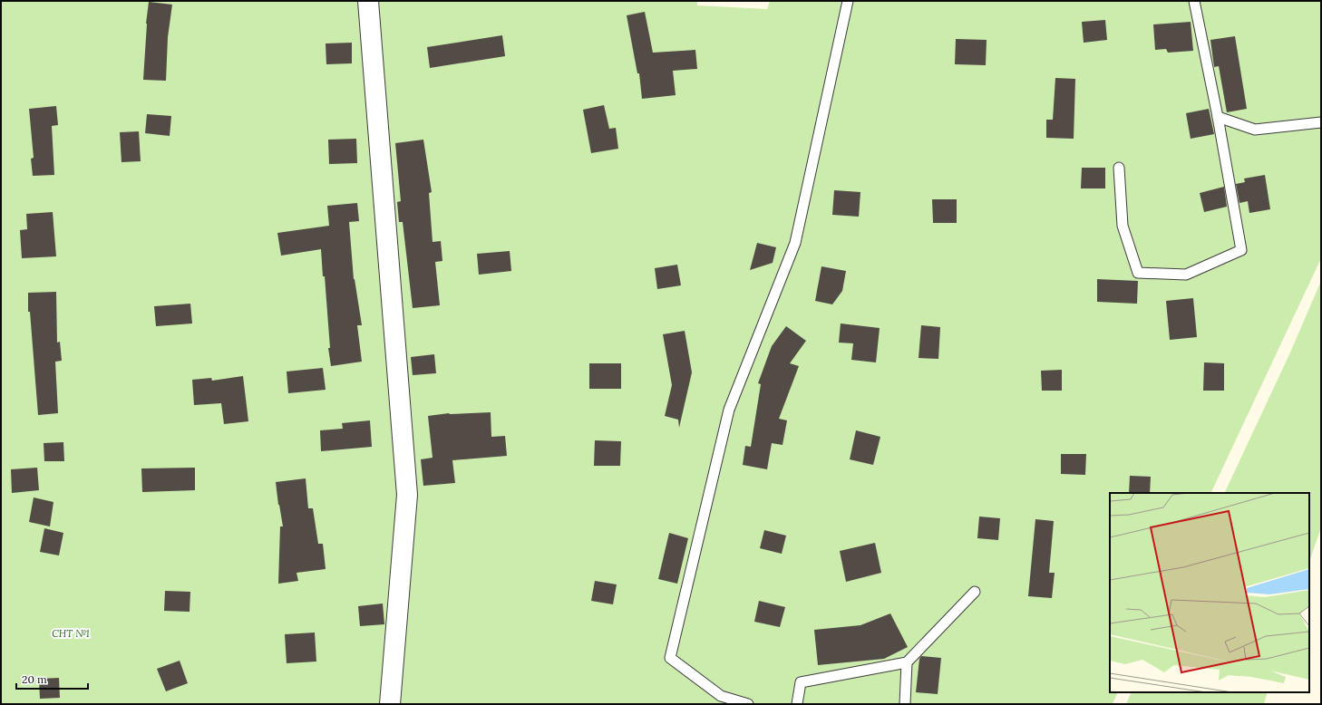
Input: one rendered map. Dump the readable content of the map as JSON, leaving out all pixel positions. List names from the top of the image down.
{
  "parks": ["СНТ №1"],
  "scale_bar": "20 m"
}
